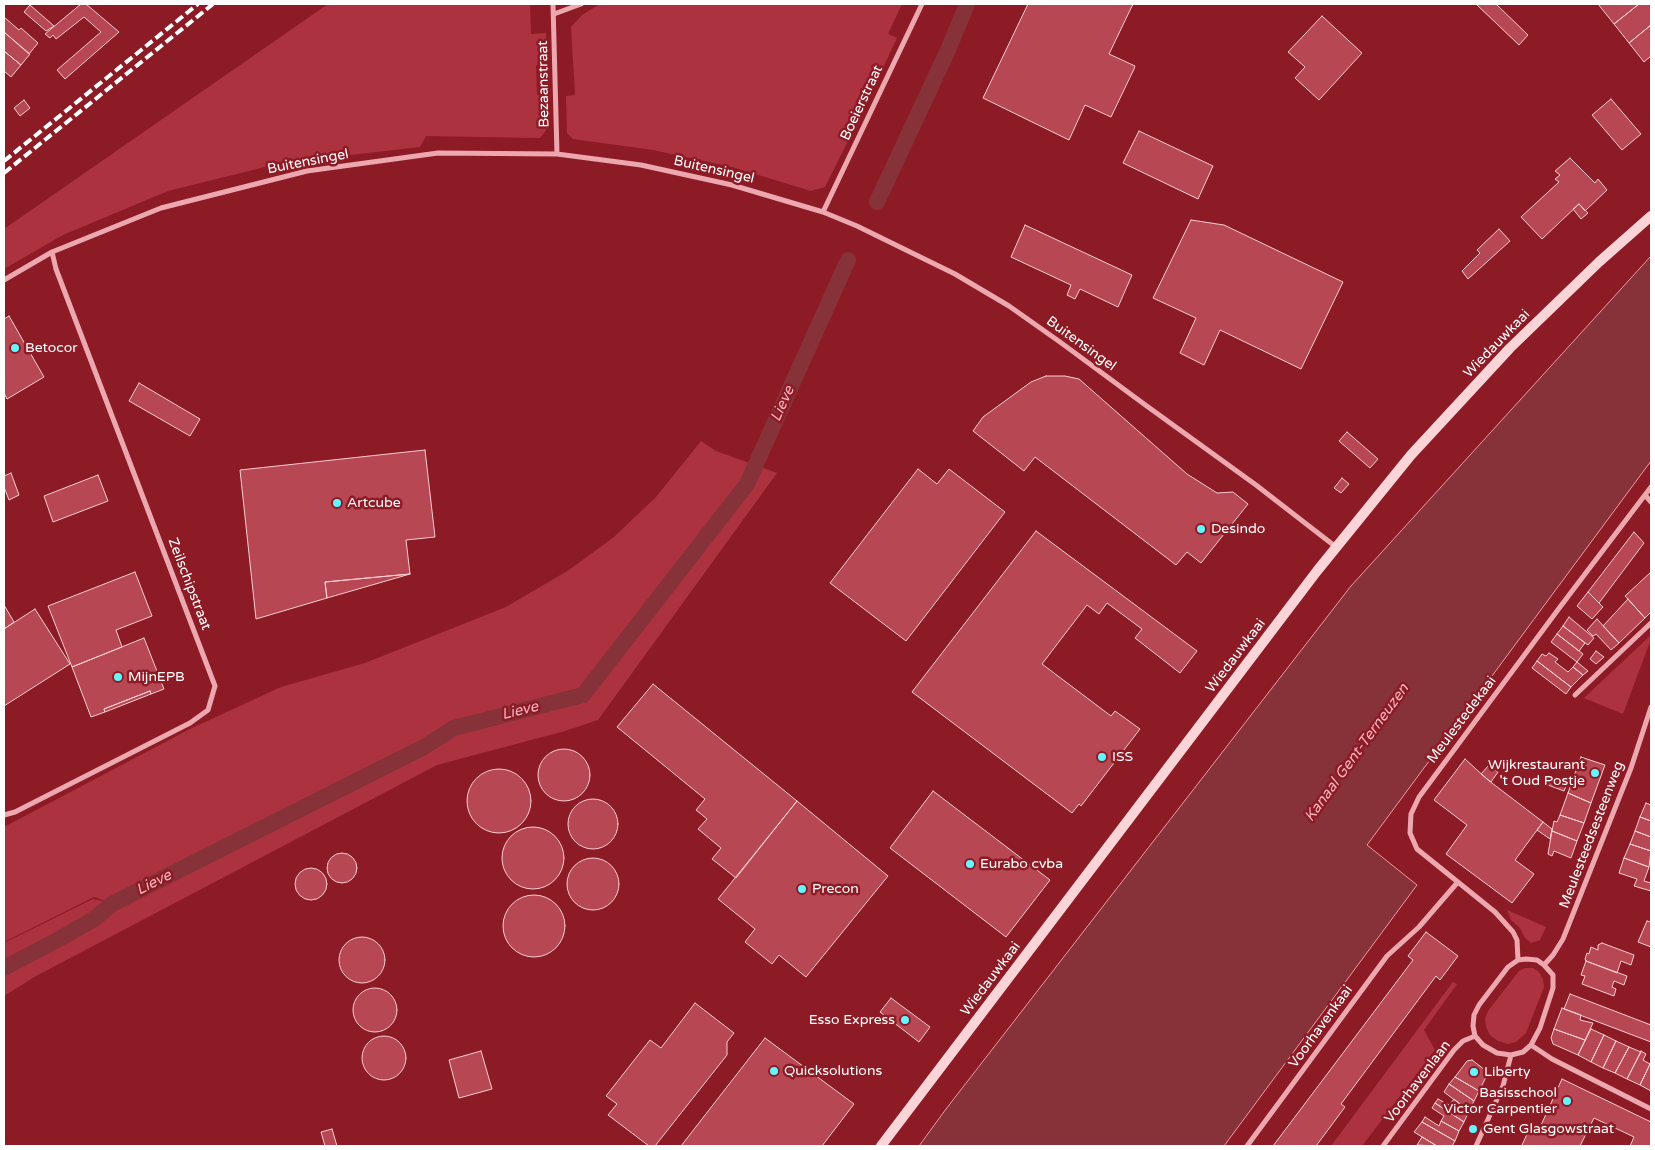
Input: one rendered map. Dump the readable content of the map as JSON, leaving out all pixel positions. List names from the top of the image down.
{
  "streets": {
    "main road": ["Wiedauwkaai"],
    "street": [
      "Bezaanstraat",
      "Boeierstraat",
      "Buitensingel",
      "Zeilschipstraat",
      "Meulestedekaai",
      "Meulesteedsesteenweg",
      "Voorhavenkaai",
      "Voorhavenlaan"
    ]
  },
  "crossings": [
    ["Bezaanstraat", "Buitensingel"],
    ["Boeierstraat", "Buitensingel"],
    ["Buitensingel", "Wiedauwkaai"],
    ["Buitensingel", "Zeilschipstraat"],
    ["Meulestedekaai", "Meulesteedsesteenweg"],
    ["Meulestedekaai", "Voorhavenkaai"],
    ["Meulestedekaai", "Voorhavenlaan"],
    ["Meulesteedsesteenweg", "Voorhavenlaan"]
  ],
  "water": ["Lieve", "Kanaal Gent-Terneuzen"],
  "places": [
    "Betocor",
    "Artcube",
    "Desindo",
    "MijnEPB",
    "ISS",
    "Wijkrestaurant 't Oud Postje",
    "Eurabo cvba",
    "Precon",
    "Esso Express",
    "Quicksolutions",
    "Liberty",
    "Basisschool Victor Carpentier",
    "Gent Glasgowstraat"
  ]
}
